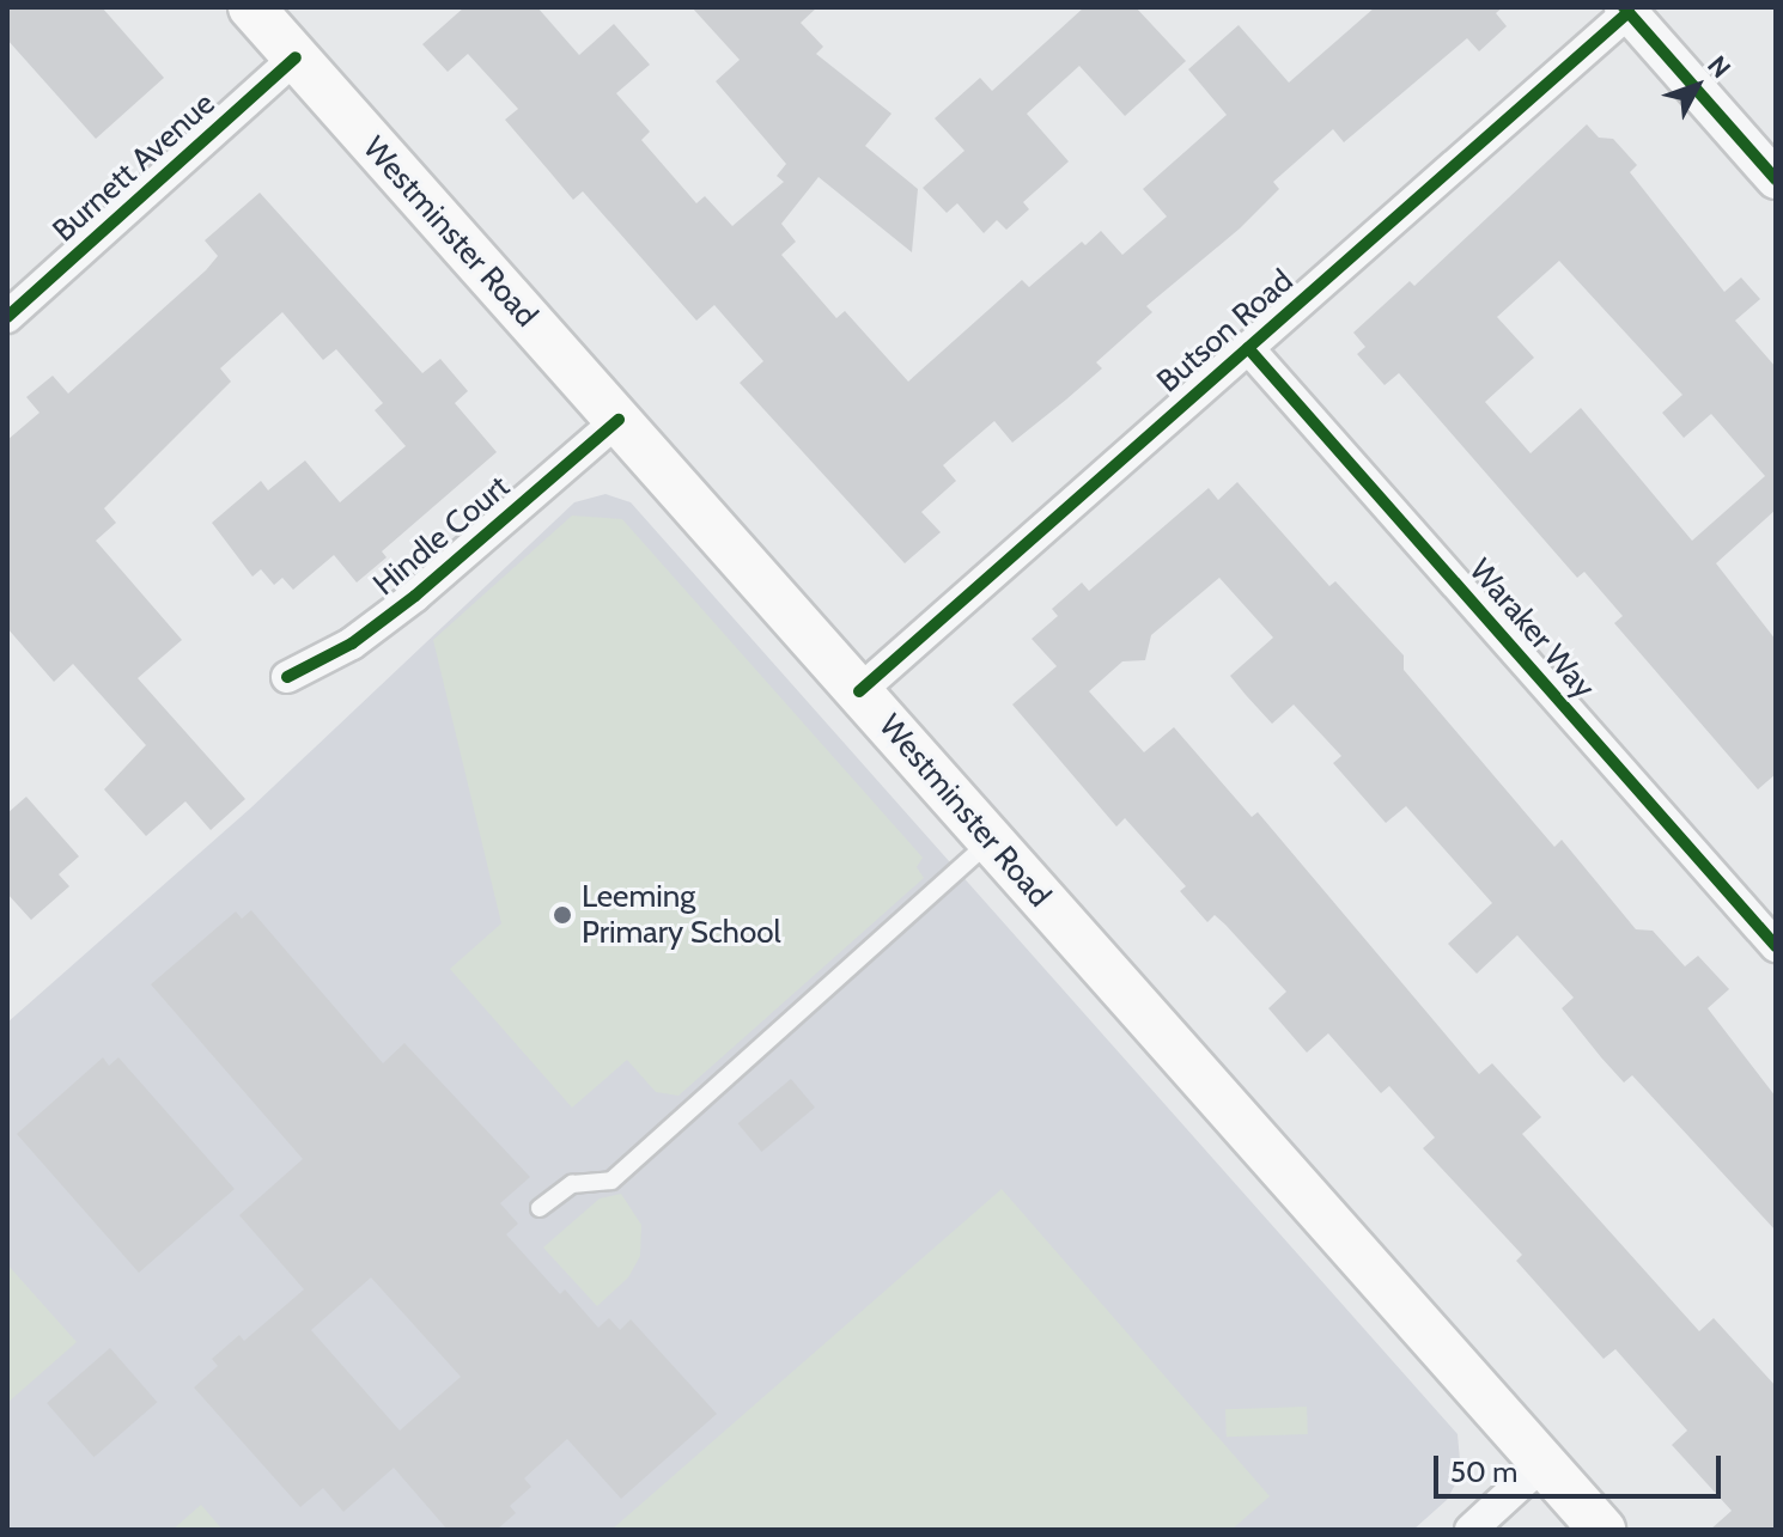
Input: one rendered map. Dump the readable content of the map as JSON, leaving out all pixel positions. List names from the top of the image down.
{
  "streets": {
    "main road": ["Westminster Road"],
    "street": [
      "Burnett Avenue",
      "Butson Road",
      "Hindle Court",
      "Waraker Way"
    ]
  },
  "crossings": [
    ["Burnett Avenue", "Westminster Road"],
    ["Westminster Road", "Butson Road"],
    ["Westminster Road", "Hindle Court"],
    ["Butson Road", "Waraker Way"]
  ],
  "places": ["Leeming Primary School"],
  "scale_bar": "50 m",
  "north": "top right"
}
